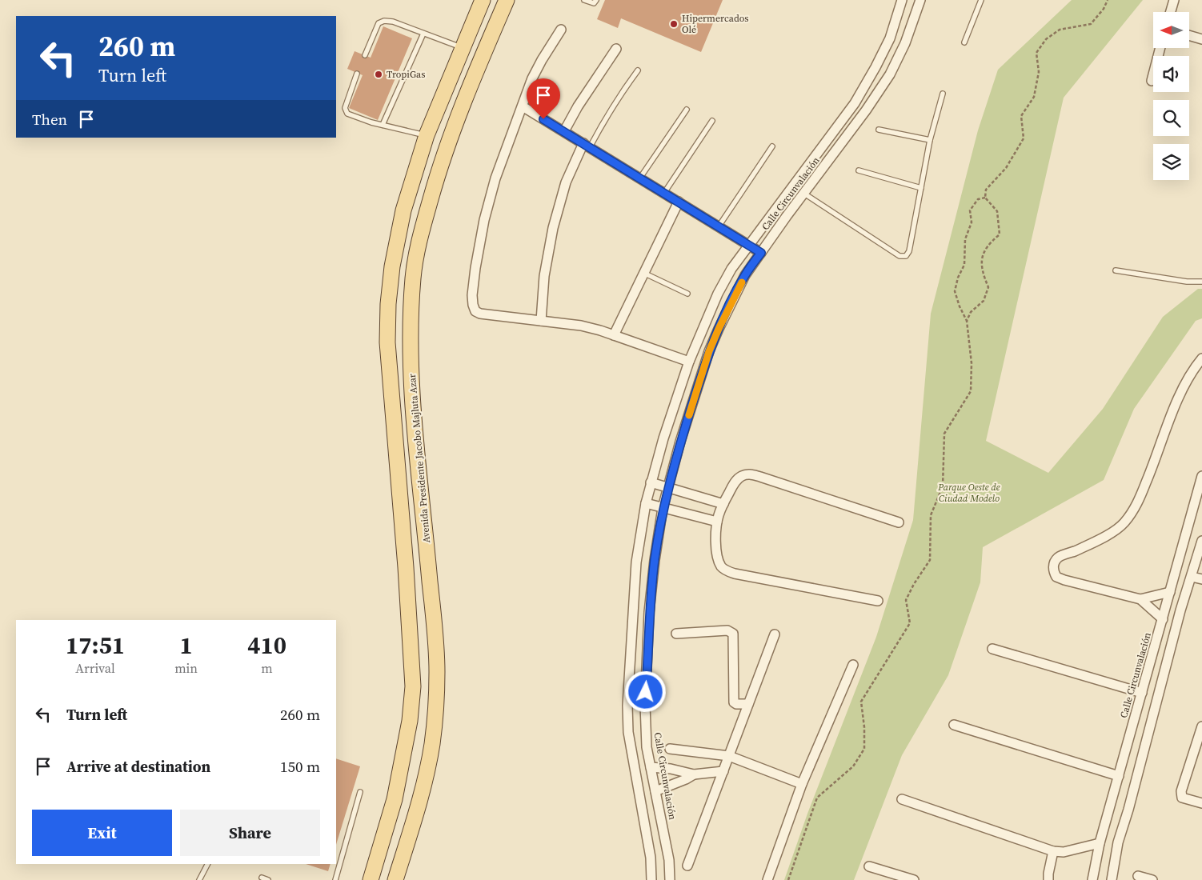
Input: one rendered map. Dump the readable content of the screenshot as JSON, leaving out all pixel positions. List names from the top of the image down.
{
  "streets": {
    "main road": ["Avenida Presidente Jacobo Majluta Azar"],
    "street": ["Calle Circunvalación"]
  },
  "parks": ["Parque Oeste de Ciudad Modelo"],
  "places": ["Hipermercados Olé", "TropiGas"],
  "north": "left",
  "page": {
    "turn": ["260 m", "Turn left"],
    "then": "Then",
    "eta": [
      "17:51",
      "Arrival",
      "1",
      "min",
      "410",
      "m"
    ],
    "list": [
      {
        "name": "Turn left",
        "value": "260 m"
      },
      {
        "name": "Arrive at destination",
        "value": "150 m"
      }
    ],
    "buttons": ["Exit", "Share"]
  }
}
